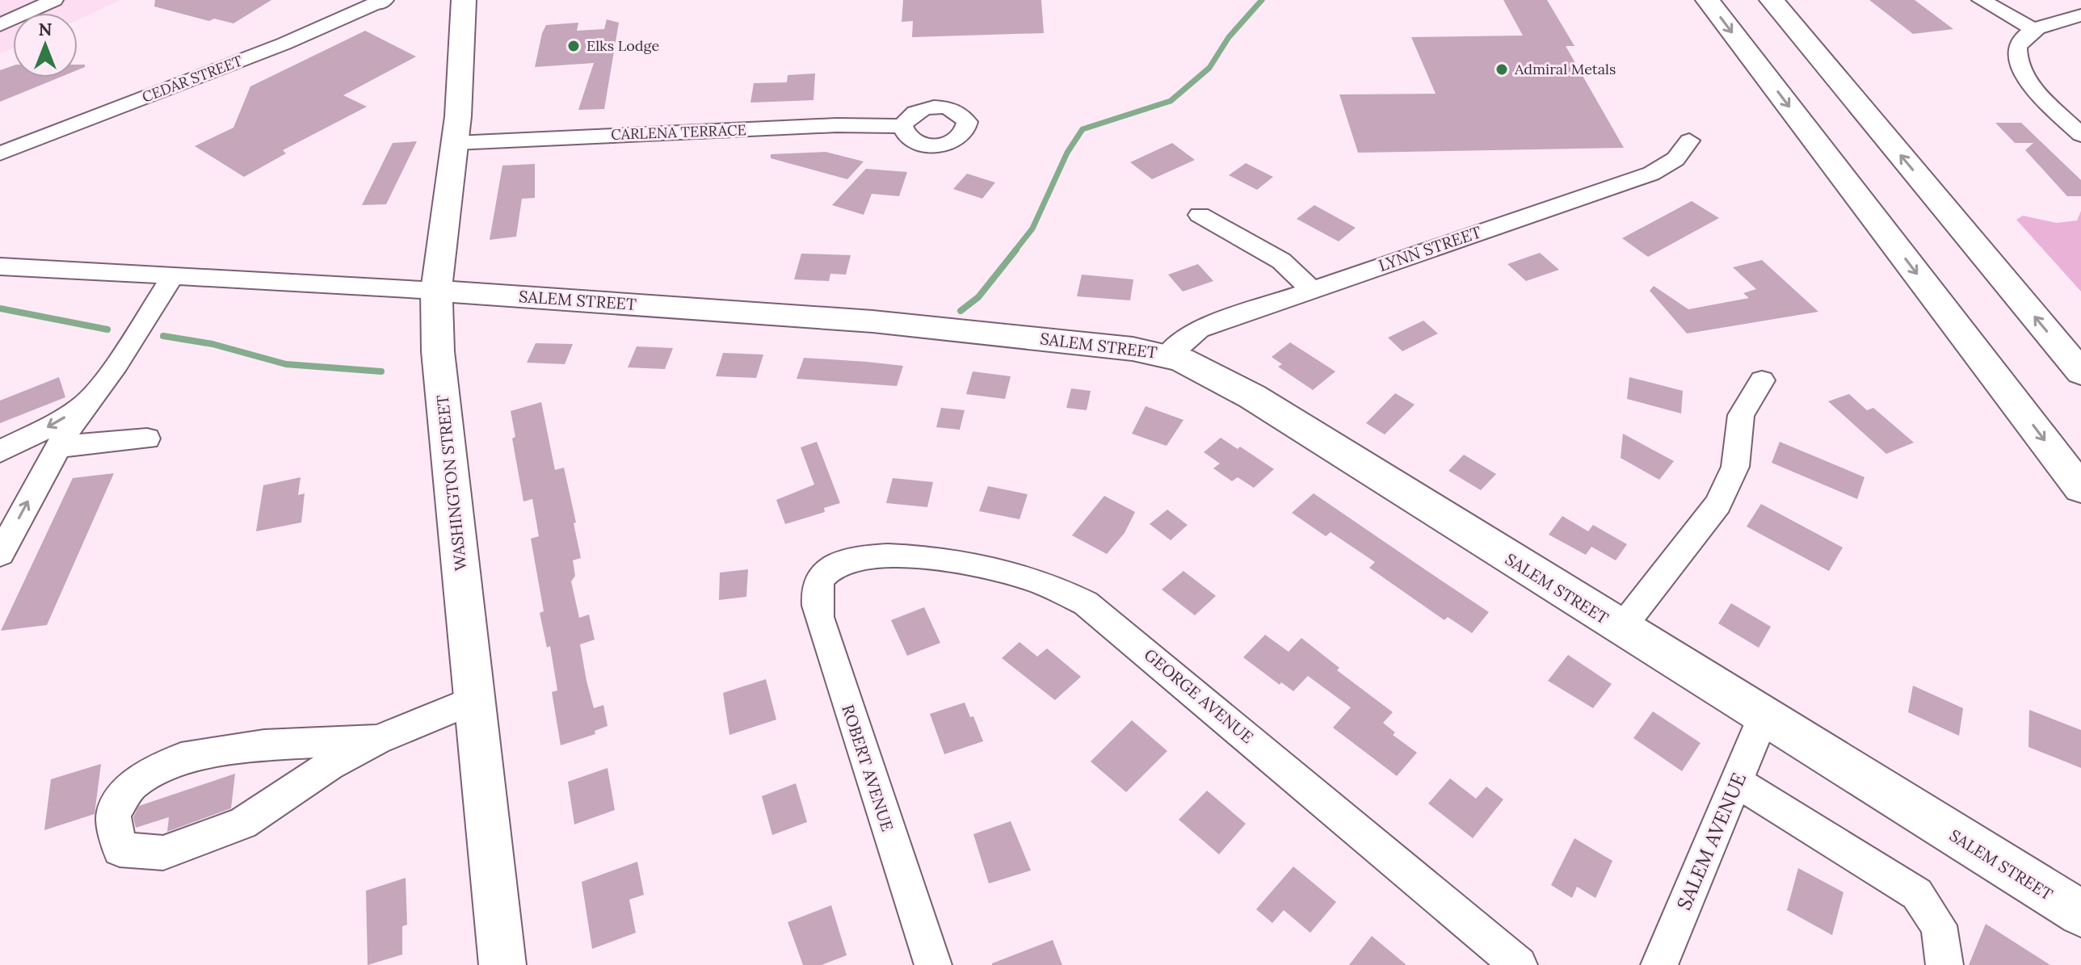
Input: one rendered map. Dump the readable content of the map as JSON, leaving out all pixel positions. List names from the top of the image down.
{
  "streets": {
    "main road": ["SALEM STREET", "WASHINGTON STREET"],
    "street": [
      "CEDAR STREET",
      "CARLENA TERRACE",
      "LYNN STREET",
      "GEORGE AVENUE",
      "ROBERT AVENUE",
      "SALEM AVENUE"
    ]
  },
  "crossings": [
    ["CARLENA TERRACE", "WASHINGTON STREET"],
    ["LYNN STREET", "SALEM STREET"],
    ["SALEM STREET", "WASHINGTON STREET"],
    ["SALEM STREET", "SALEM AVENUE"],
    ["GEORGE AVENUE", "ROBERT AVENUE"]
  ],
  "places": ["Elks Lodge", "Admiral Metals"],
  "north": "top"
}
